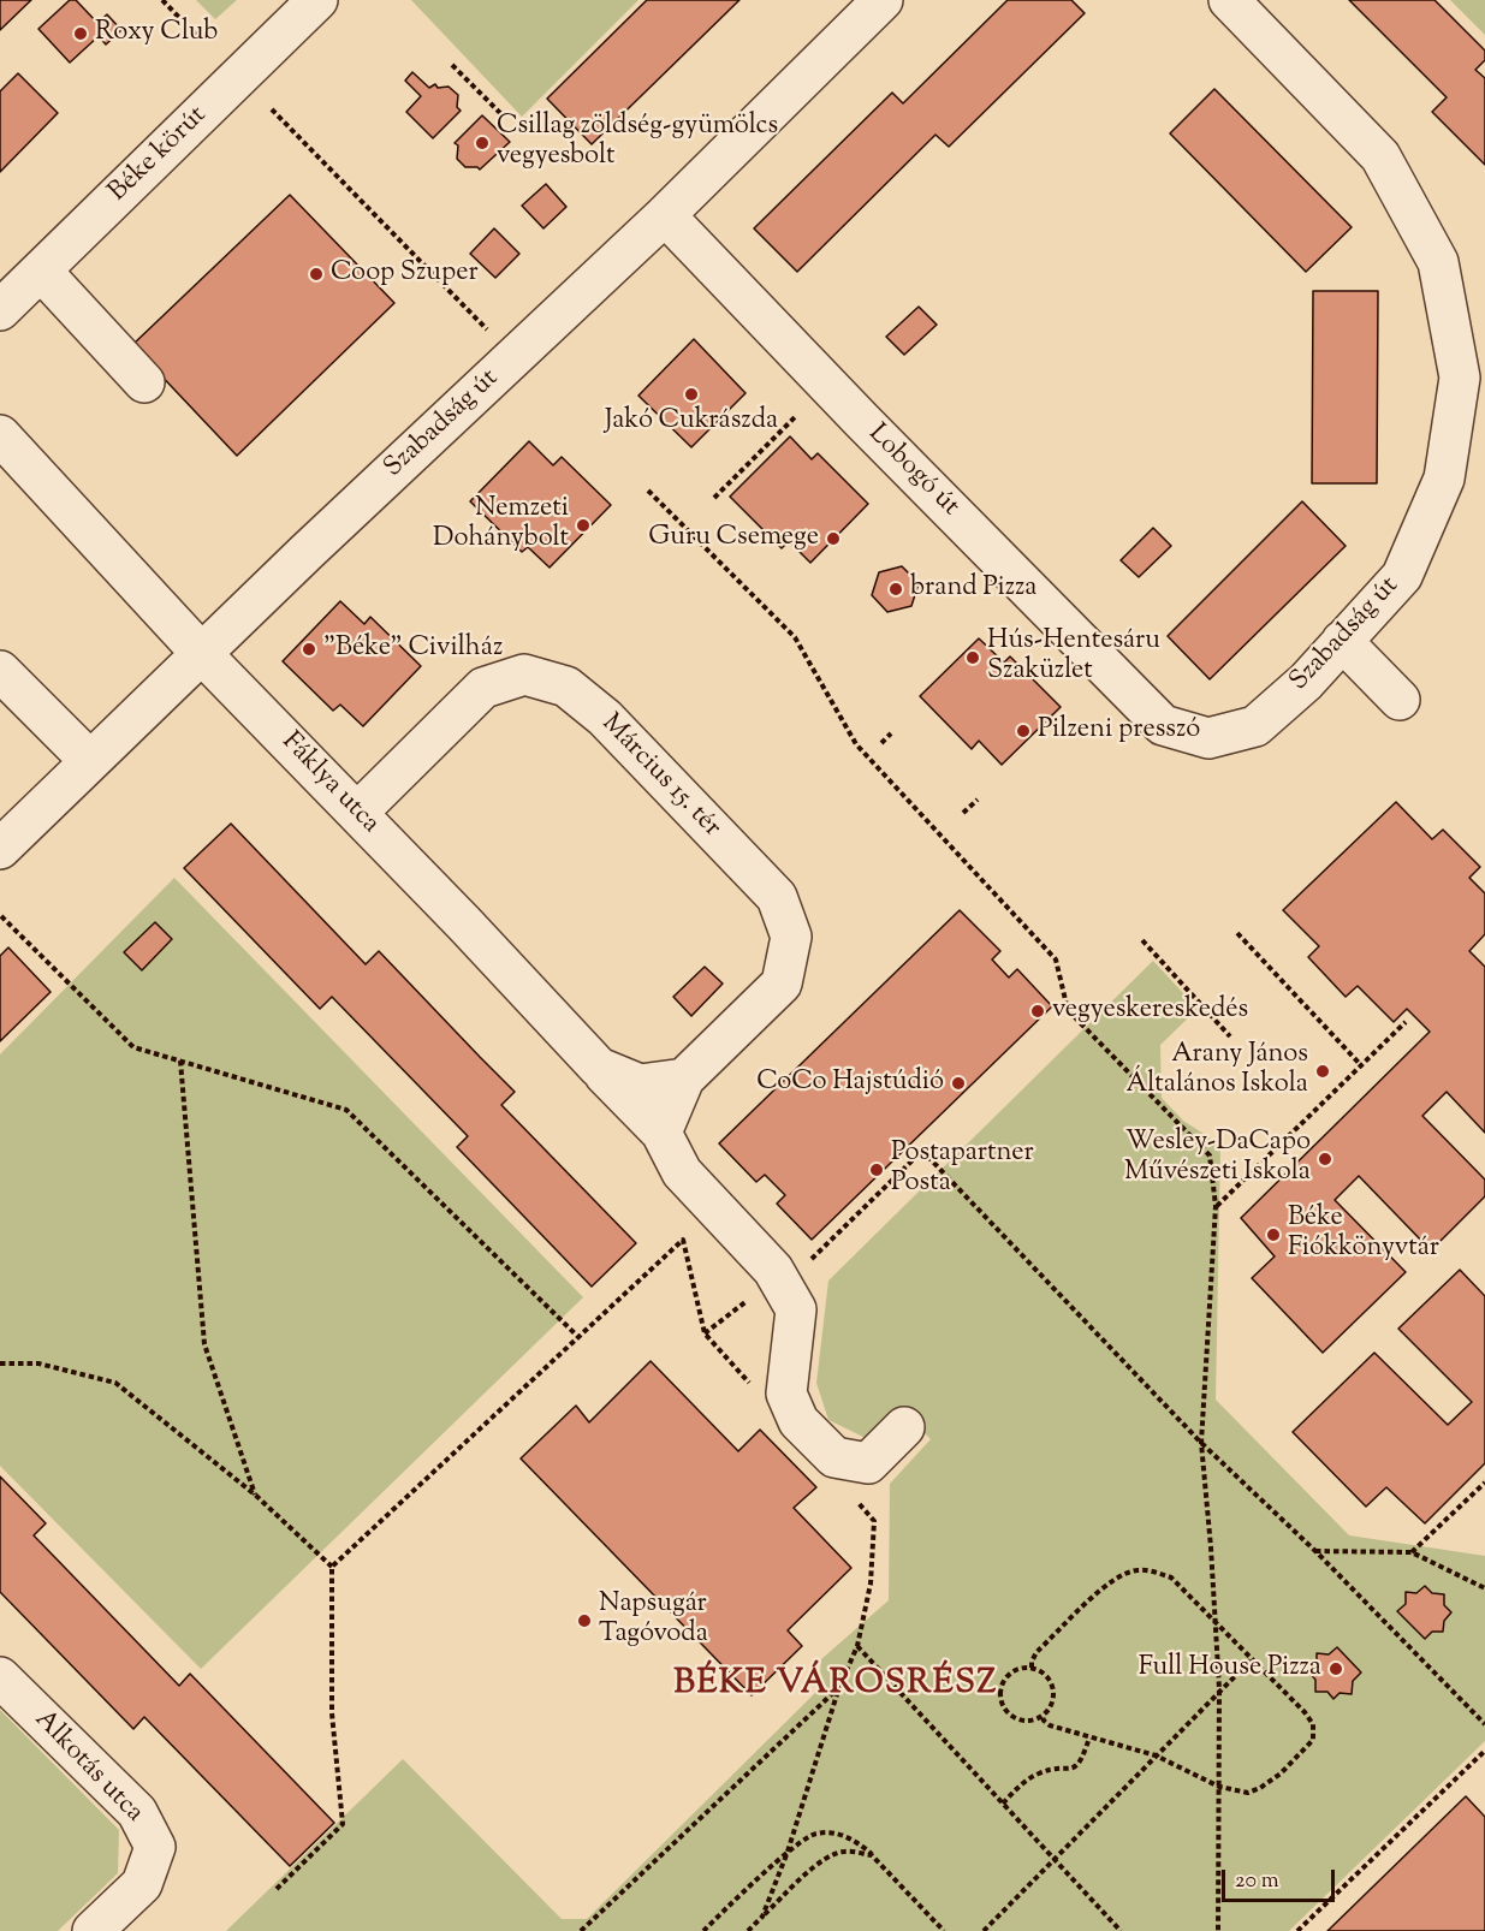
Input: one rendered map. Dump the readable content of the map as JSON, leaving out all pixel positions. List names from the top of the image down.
{
  "streets": {
    "street": [
      "Béke körút",
      "Szabadság út",
      "Lobogó út",
      "Március 15. tér",
      "Fáklya utca",
      "Alkotás utca"
    ]
  },
  "crossings": [
    ["Szabadság út", "Lobogó út"],
    ["Szabadság út", "Fáklya utca"],
    ["Március 15. tér", "Fáklya utca"]
  ],
  "districts": ["BÉKE VÁROSRÉSZ"],
  "places": [
    "Roxy Club",
    "Csillag zöldség-gyümölcs vegyesbolt",
    "Coop Szuper",
    "Jakó Cukrászda",
    "Nemzeti Dohánybolt",
    "Guru Csemege",
    "brand Pizza",
    "\"Béke\" Civilház",
    "Hús-Hentesáru Szaküzlet",
    "Pilzeni presszó",
    "vegyeskereskedés",
    "Arany János Általános Iskola",
    "CoCo Hajstúdió",
    "Wesley-DaCapo Művészeti Iskola",
    "Postapartner Posta",
    "Béke Fiókkönyvtár",
    "Napsugár Tagóvoda",
    "Full House Pizza"
  ],
  "scale_bar": "20 m"
}
